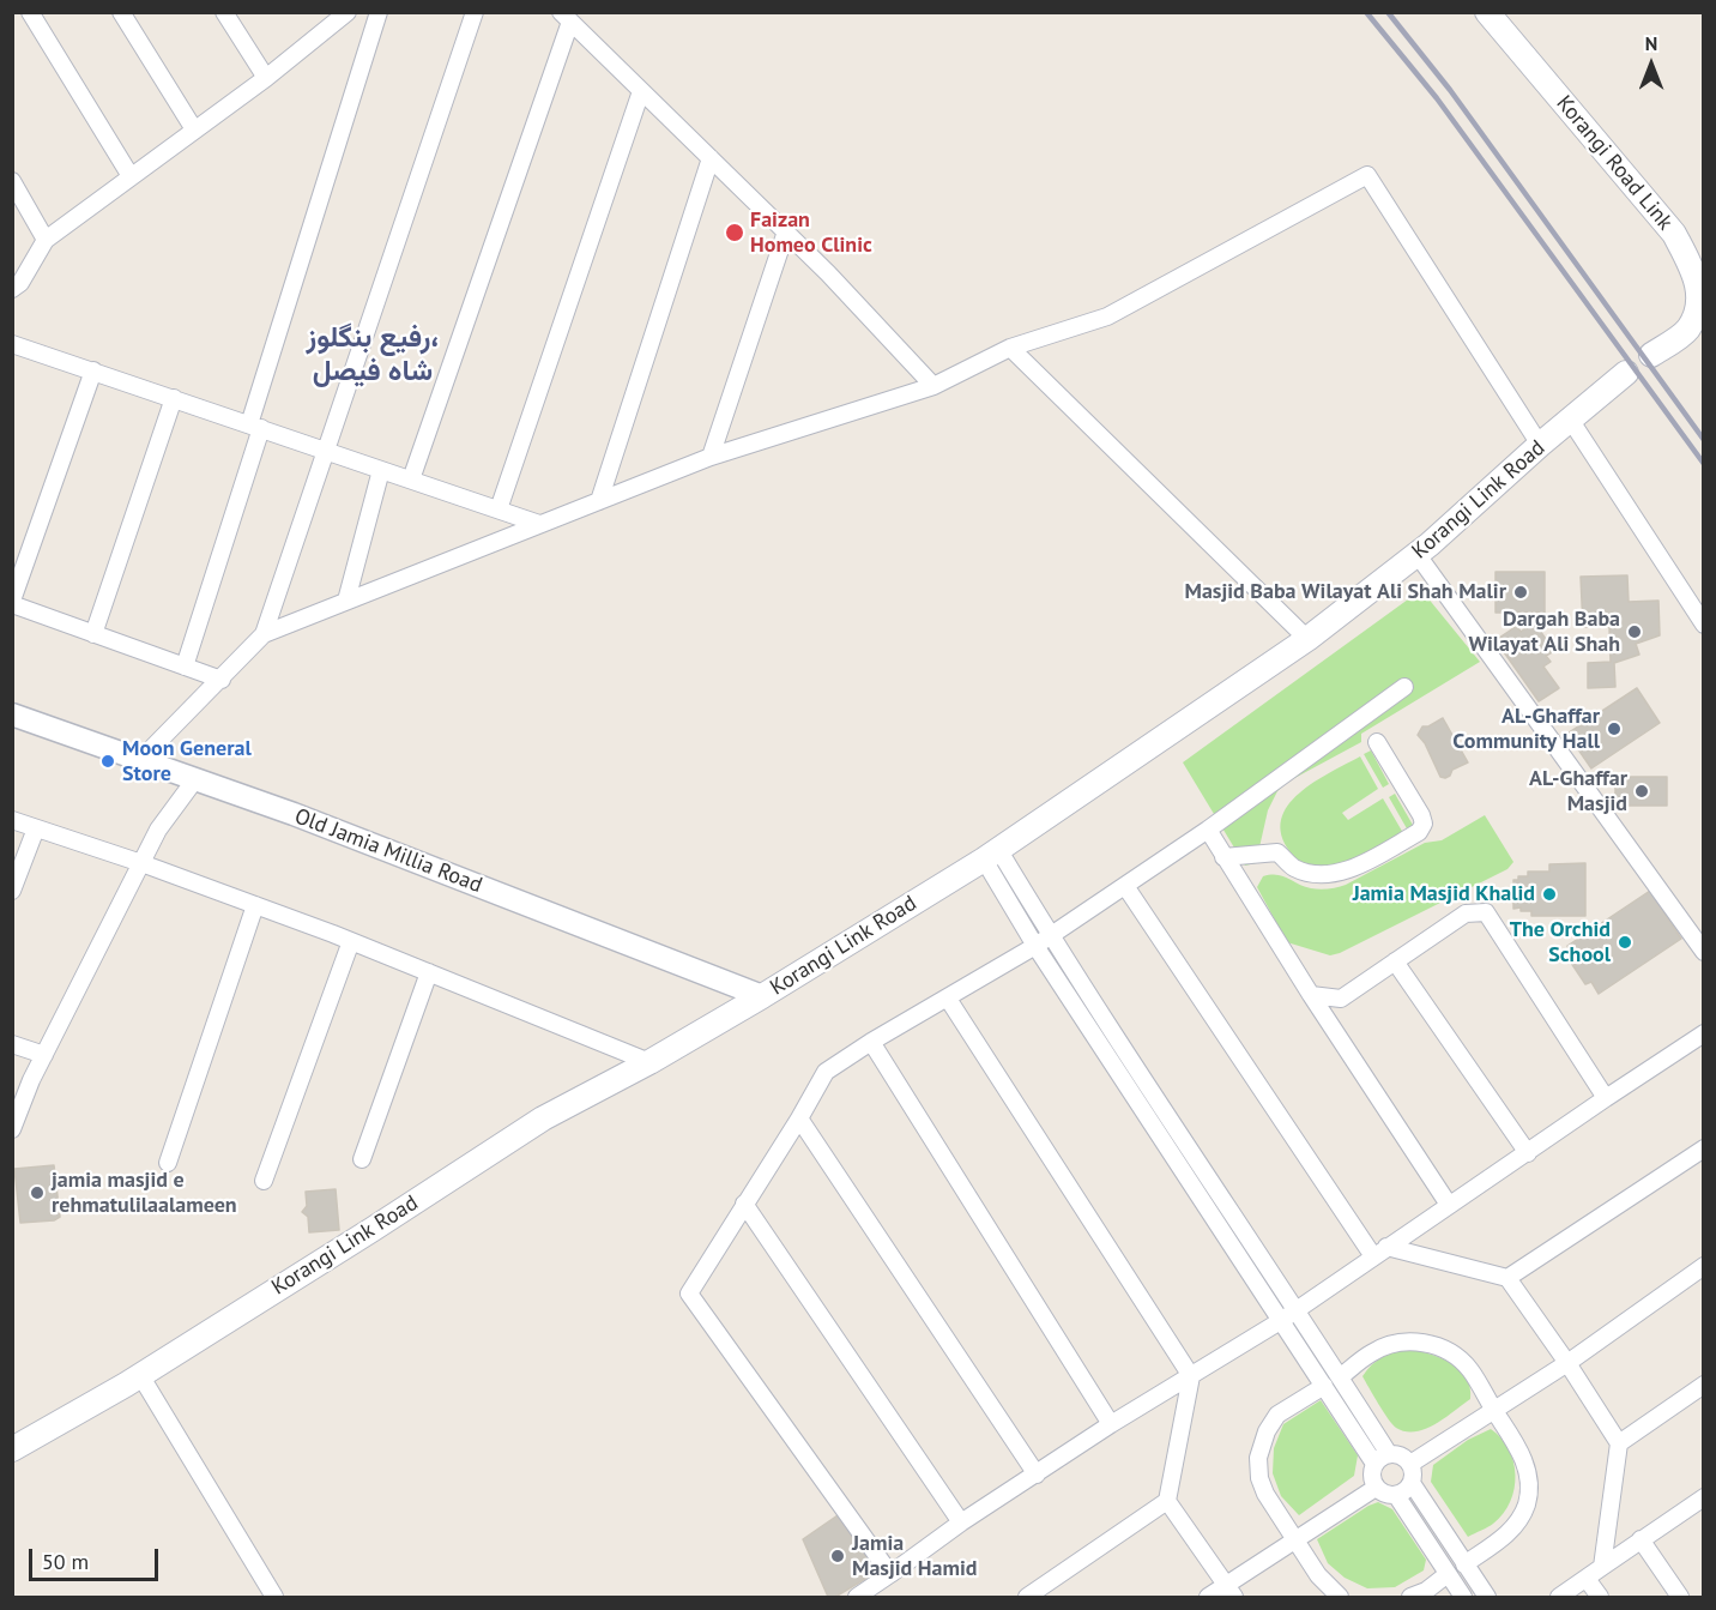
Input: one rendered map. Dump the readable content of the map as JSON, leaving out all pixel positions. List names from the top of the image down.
{
  "streets": {
    "main road": ["Korangi Road Link", "Korangi Link Road"],
    "street": ["Old Jamia Millia Road"]
  },
  "crossings": [
    ["Korangi Link Road", "Old Jamia Millia Road"]
  ],
  "districts": ["رفیع بنگلوز، شاہ فیصل"],
  "places": [
    "Faizan Homeo Clinic",
    "Masjid Baba Wilayat Ali Shah Malir",
    "Dargah Baba Wilayat Ali Shah",
    "AL-Ghaffar Community Hall",
    "Moon General Store",
    "AL-Ghaffar Masjid",
    "Jamia Masjid Khalid",
    "The Orchid School",
    "jamia masjid e rehmatulilaalameen",
    "Jamia Masjid Hamid"
  ],
  "scale_bar": "50 m",
  "north": "top"
}
